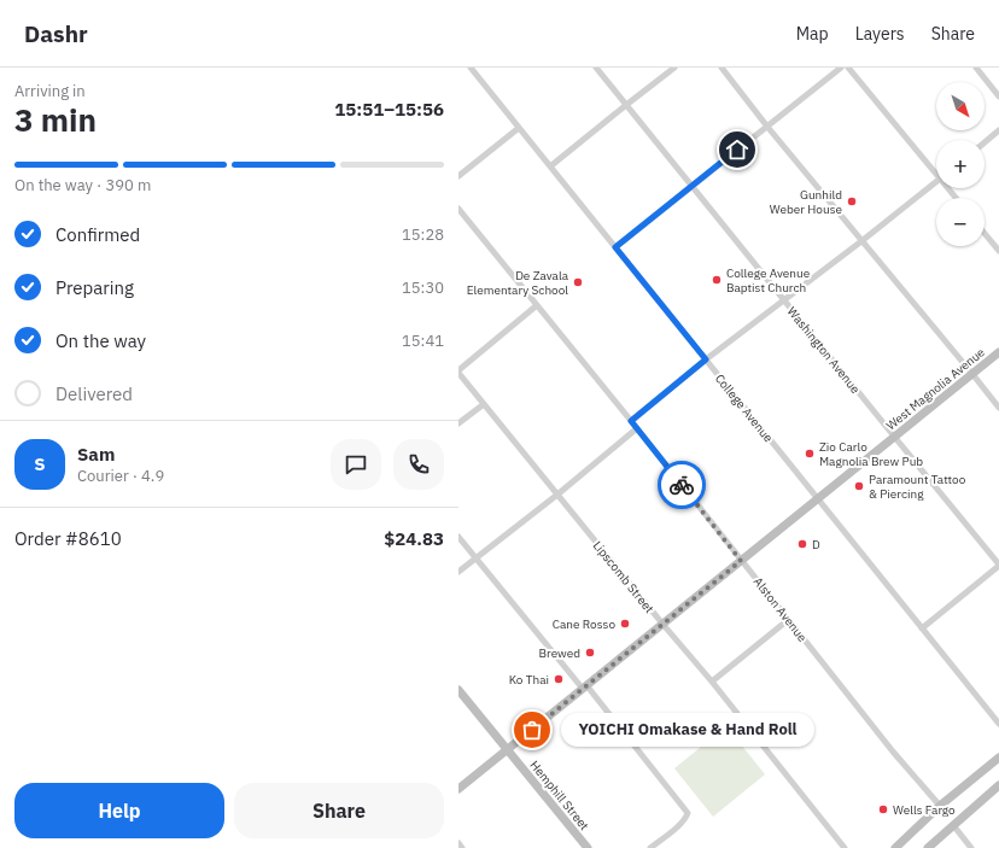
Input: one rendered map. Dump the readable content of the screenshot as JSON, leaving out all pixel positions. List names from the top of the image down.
{
  "streets": {
    "street": [
      "Washington Avenue",
      "West Magnolia Avenue",
      "College Avenue",
      "Lipscomb Street",
      "Alston Avenue",
      "Hemphill Street"
    ]
  },
  "crossings": [
    ["Washington Avenue", "West Magnolia Avenue"],
    ["West Magnolia Avenue", "College Avenue"],
    ["West Magnolia Avenue", "Lipscomb Street"],
    ["West Magnolia Avenue", "Alston Avenue"],
    ["West Magnolia Avenue", "Hemphill Street"]
  ],
  "places": [
    "Gunhild Weber House",
    "College Avenue Baptist Church",
    "De Zavala Elementary School",
    "Zio Carlo Magnolia Brew Pub",
    "Paramount Tattoo & Piercing",
    "D",
    "Cane Rosso",
    "Brewed",
    "Ko Thai",
    "YOICHI Omakase & Hand Roll",
    "Wells Fargo"
  ],
  "north": "bottom right",
  "page": {
    "header": "Dashr",
    "nav": ["Map", "Layers", "Share"],
    "heading": ["3 min", "Arriving in", "15:51–15:56"],
    "panel": [
      "Sam",
      "Courier · 4.9",
      "Order #8610",
      "$24.83"
    ],
    "map_buttons": ["+", "−"],
    "bar": "On the way · 390 m",
    "list": [
      ["Confirmed", "15:28"],
      ["Preparing", "15:30"],
      ["On the way", "15:41"],
      "Delivered"
    ],
    "round": "S",
    "bubble": "YOICHI Omakase & Hand Roll",
    "buttons": ["Help", "Share"]
  }
}
